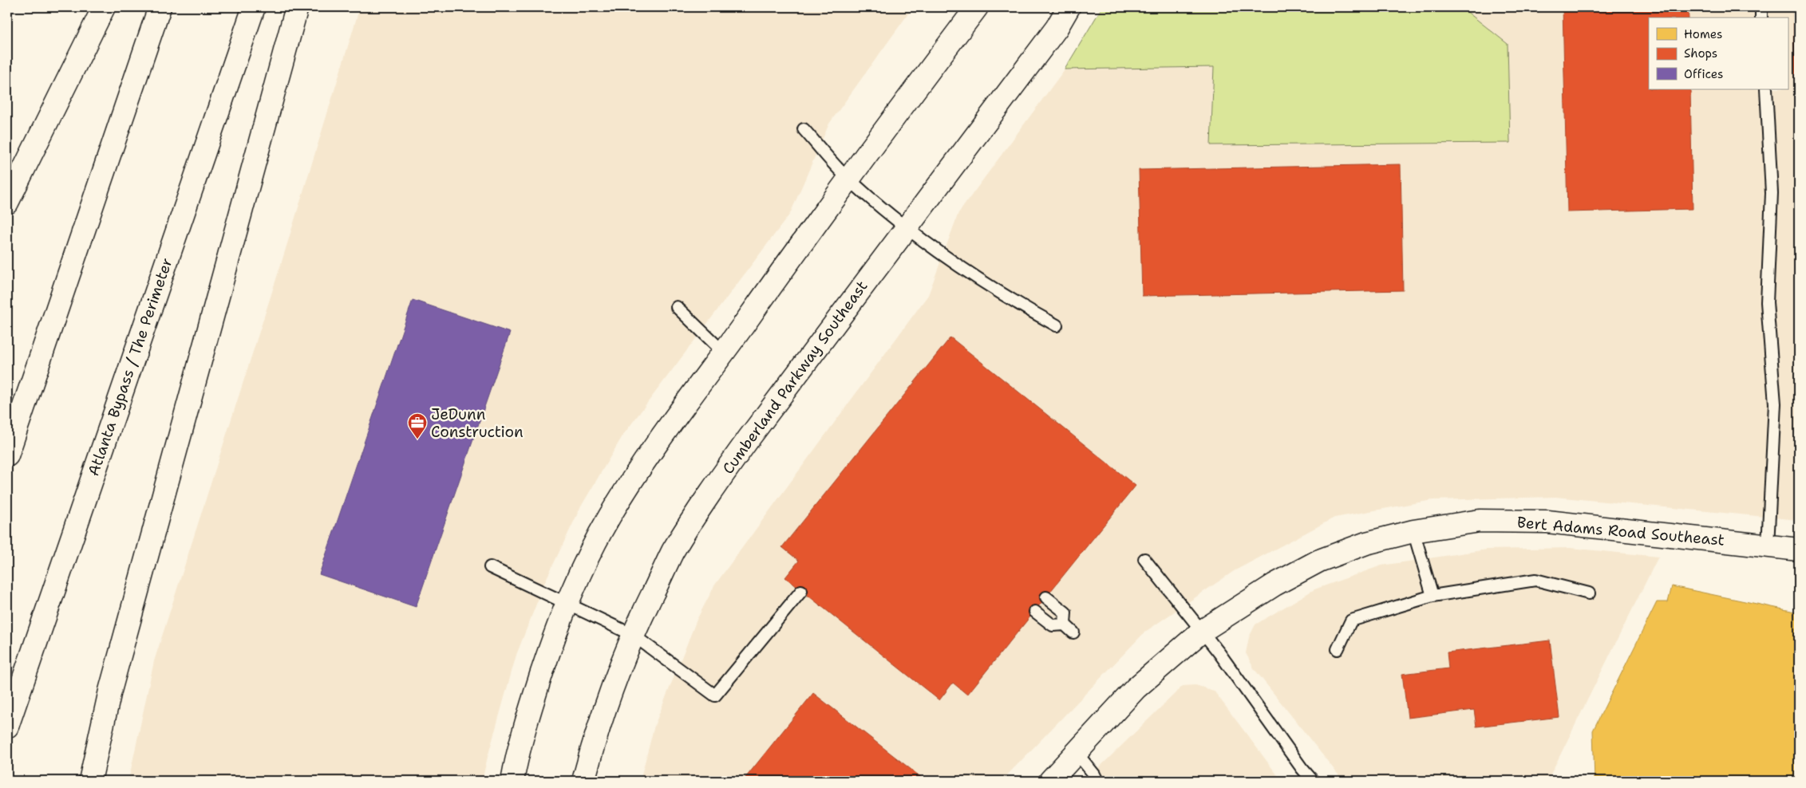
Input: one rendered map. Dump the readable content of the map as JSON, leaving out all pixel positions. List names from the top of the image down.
{
  "streets": {
    "main road": ["Atlanta Bypass / The Perimeter", "Cumberland Parkway Southeast", "Bert Adams Road Southeast"]
  },
  "places": {
    "office": ["JeDunn Construction"]
  },
  "legend": ["Homes", "Shops", "Offices"]
}
